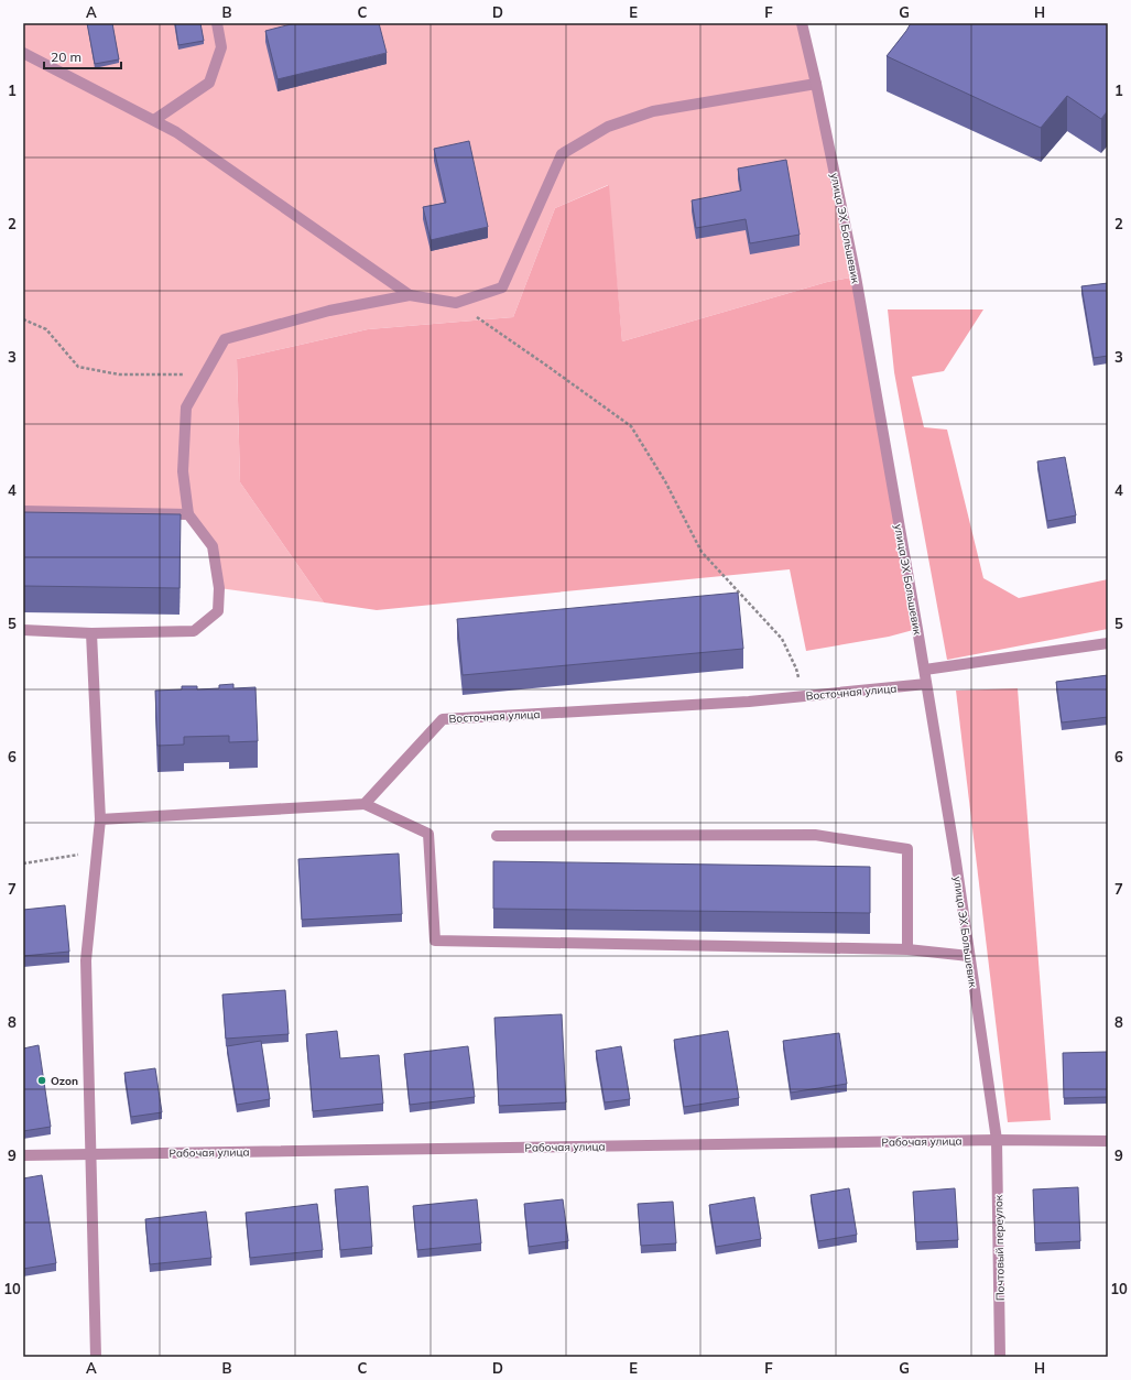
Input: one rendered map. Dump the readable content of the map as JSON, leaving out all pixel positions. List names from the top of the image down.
{
  "streets": {
    "street": [
      "улица ЭХ Большевик",
      "Восточная улица",
      "Рабочая улица",
      "Почтовый переулок"
    ]
  },
  "crossings": [
    ["улица ЭХ Большевик", "Восточная улица"],
    ["улица ЭХ Большевик", "Рабочая улица"],
    ["улица ЭХ Большевик", "Почтовый переулок"],
    ["Рабочая улица", "Почтовый переулок"]
  ],
  "places": ["Ozon"],
  "scale_bar": "20 m",
  "grid": {
    "columns": [
      "A",
      "B",
      "C",
      "D",
      "E",
      "F",
      "G",
      "H"
    ],
    "rows": [
      "1",
      "2",
      "3",
      "4",
      "5",
      "6",
      "7",
      "8",
      "9",
      "10"
    ]
  }
}
